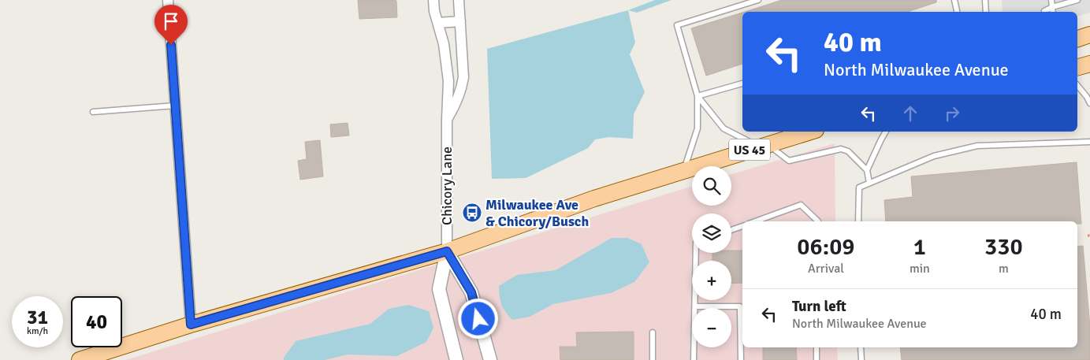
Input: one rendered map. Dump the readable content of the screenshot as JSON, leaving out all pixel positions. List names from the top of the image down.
{
  "streets": {
    "main road": ["US 45"],
    "street": ["Chicory Lane"]
  },
  "crossings": [
    ["US 45", "Chicory Lane"]
  ],
  "places": {
    "bus stop": ["Milwaukee Ave & Chicory/Busch"]
  },
  "page": {
    "turn": ["40 m", "North Milwaukee Avenue"],
    "map_buttons": ["+", "−"],
    "eta": [
      "06:09",
      "Arrival",
      "1",
      "min",
      "330",
      "m"
    ],
    "list": [
      {
        "name": "Turn left",
        "note": "North Milwaukee Avenue",
        "value": "40 m"
      }
    ],
    "speed": "31 km/h",
    "limit": "40"
  }
}
